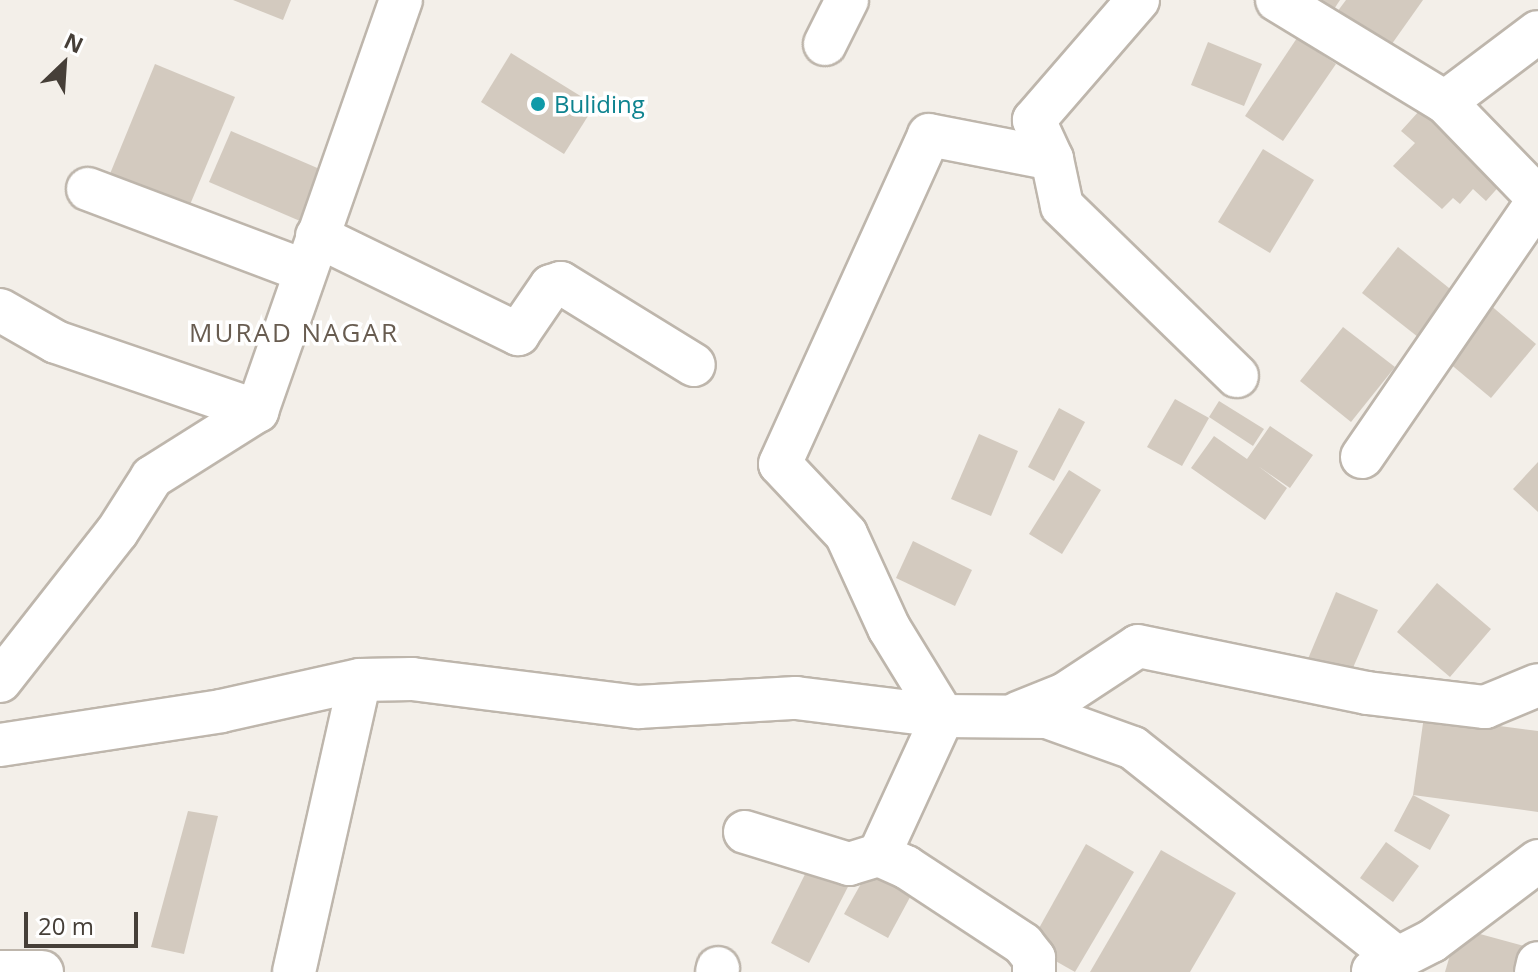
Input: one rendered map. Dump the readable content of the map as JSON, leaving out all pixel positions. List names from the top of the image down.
{
  "districts": ["MURAD NAGAR"],
  "places": ["Buliding"],
  "scale_bar": "20 m",
  "north": "top right"
}
